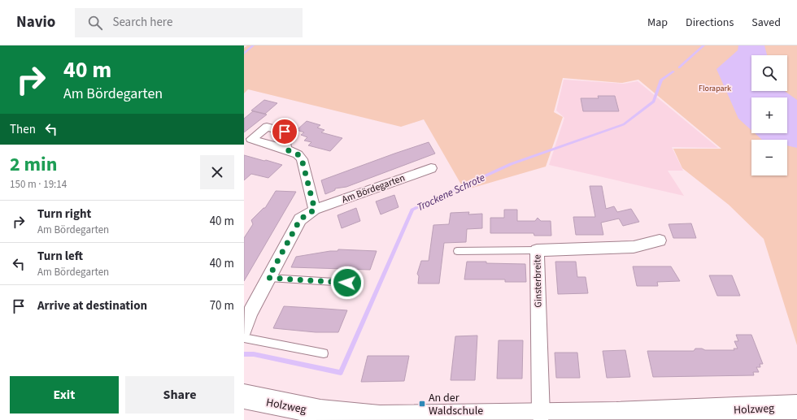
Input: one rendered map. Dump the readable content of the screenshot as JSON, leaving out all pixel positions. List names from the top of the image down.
{
  "streets": {
    "street": ["Am Bördegarten", "Ginsterbreite", "Holzweg"]
  },
  "crossings": [
    ["Ginsterbreite", "Holzweg"]
  ],
  "water": ["Trockene Schrote"],
  "parks": ["Florapark"],
  "places": {
    "transit": ["An der Waldschule"]
  },
  "page": {
    "header": "Navio",
    "search": "Search here",
    "nav": ["Map", "Directions", "Saved"],
    "turn": ["40 m", "Am Bördegarten"],
    "map_buttons": ["+", "−"],
    "then": "Then",
    "heading": ["2 min", "150 m · 19:14"],
    "list": [
      {
        "name": "Turn right",
        "note": "Am Bördegarten",
        "value": "40 m"
      },
      {
        "name": "Turn left",
        "note": "Am Bördegarten",
        "value": "40 m"
      },
      {
        "name": "Arrive at destination",
        "value": "70 m"
      }
    ],
    "buttons": ["Exit", "Share"]
  }
}
